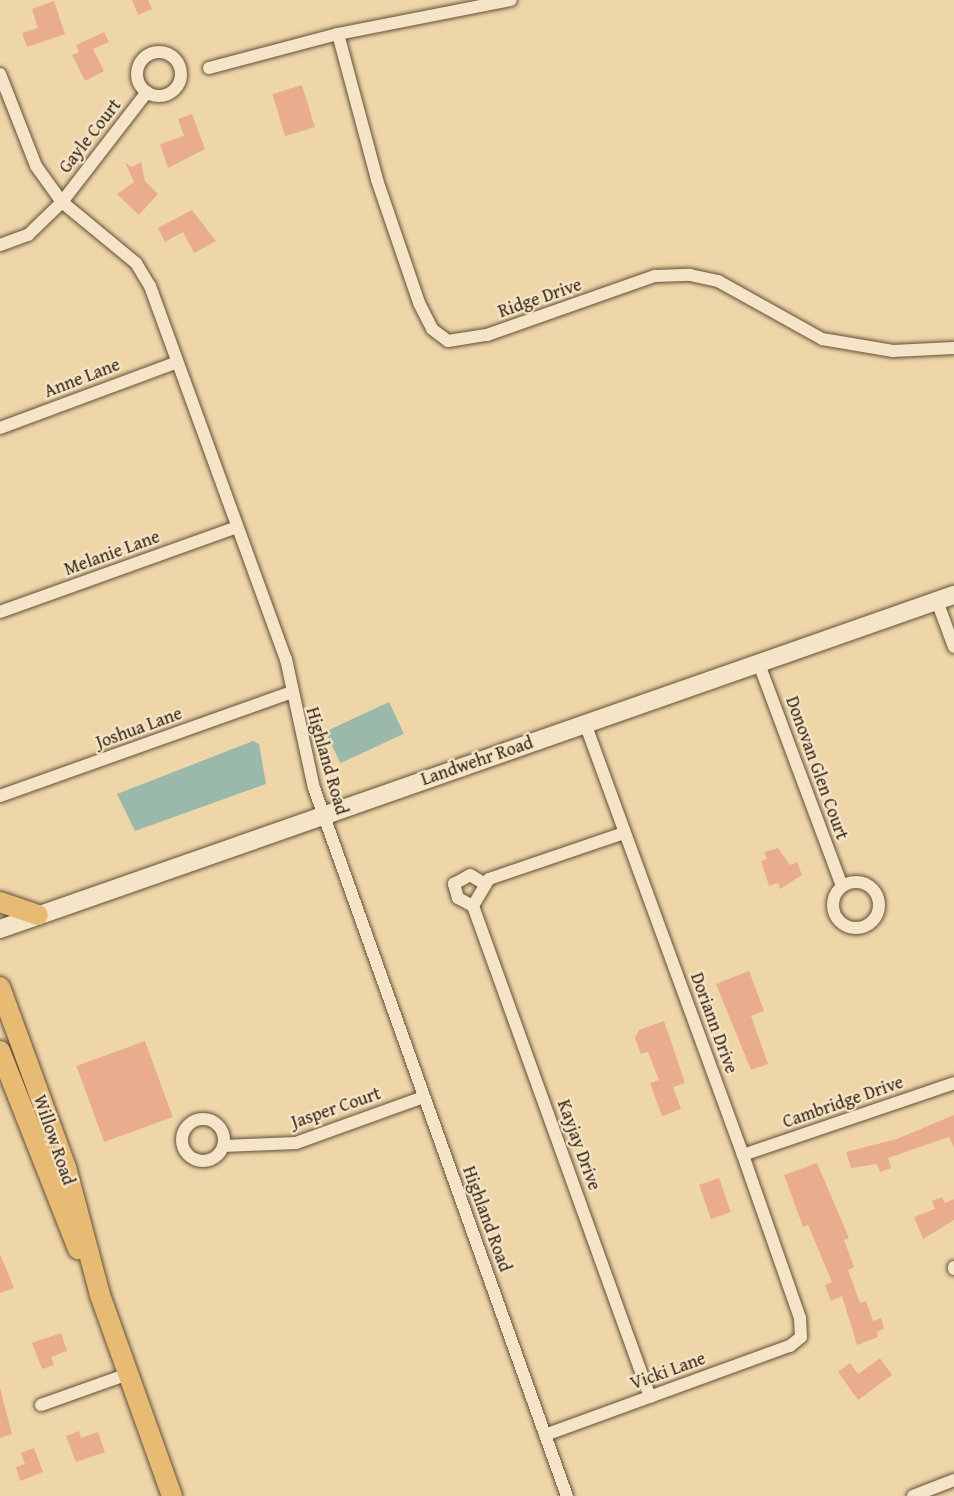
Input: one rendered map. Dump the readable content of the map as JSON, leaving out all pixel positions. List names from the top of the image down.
{
  "streets": {
    "main road": ["Landwehr Road", "Willow Road"],
    "street": [
      "Gayle Court",
      "Ridge Drive",
      "Anne Lane",
      "Melanie Lane",
      "Joshua Lane",
      "Highland Road",
      "Donovan Glen Court",
      "Doriann Drive",
      "Cambridge Drive",
      "Jasper Court",
      "Kayjay Drive",
      "Vicki Lane"
    ]
  },
  "crossings": [
    ["Gayle Court", "Highland Road"],
    ["Anne Lane", "Highland Road"],
    ["Melanie Lane", "Highland Road"],
    ["Joshua Lane", "Highland Road"],
    ["Highland Road", "Landwehr Road"],
    ["Highland Road", "Jasper Court"],
    ["Highland Road", "Vicki Lane"],
    ["Landwehr Road", "Donovan Glen Court"],
    ["Landwehr Road", "Doriann Drive"],
    ["Doriann Drive", "Cambridge Drive"],
    ["Doriann Drive", "Kayjay Drive"],
    ["Doriann Drive", "Vicki Lane"],
    ["Kayjay Drive", "Vicki Lane"]
  ]
}
